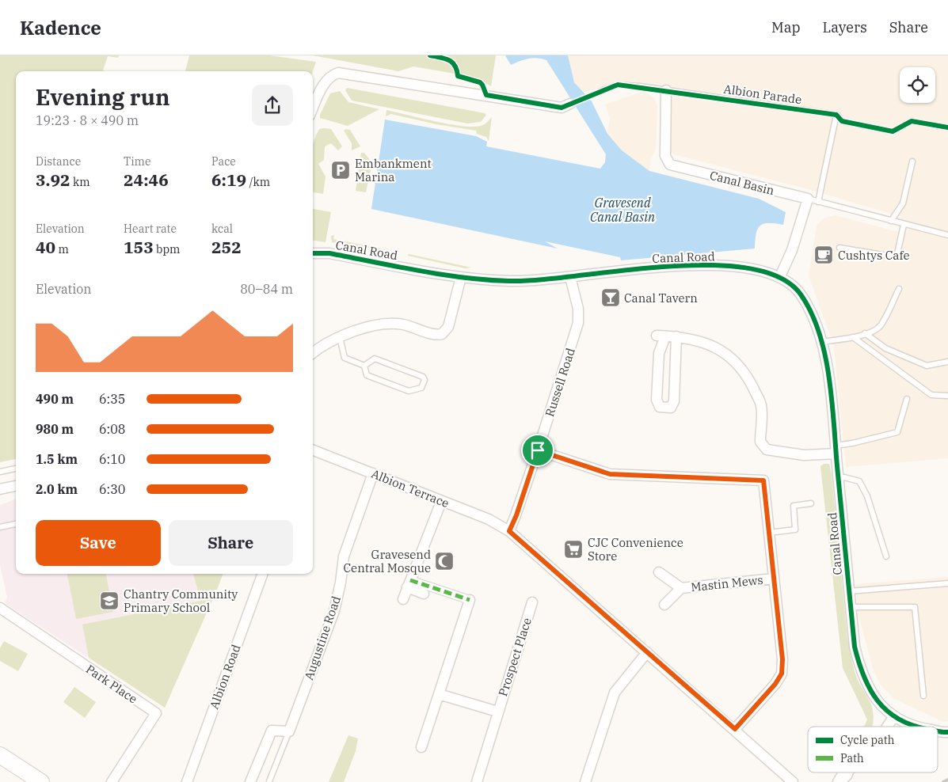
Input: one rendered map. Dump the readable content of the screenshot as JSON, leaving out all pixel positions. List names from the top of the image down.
{
  "streets": {
    "street": [
      "Canal Basin",
      "Canal Road",
      "Russell Road",
      "Albion Terrace",
      "Mastin Mews",
      "Augustine Road",
      "Prospect Place",
      "Albion Road",
      "Park Place"
    ],
    "lane": ["Albion Parade"]
  },
  "crossings": [
    ["Albion Parade", "Canal Basin"],
    ["Canal Road", "Russell Road"],
    ["Russell Road", "Albion Terrace"],
    ["Albion Terrace", "Augustine Road"]
  ],
  "water": ["Gravesend Canal Basin"],
  "places": {
    "parking": ["Embankment Marina"],
    "cafe": ["Cushtys Cafe"],
    "bar": ["Canal Tavern"],
    "supermarket": ["CJC Convenience Store"],
    "mosque": ["Gravesend Central Mosque"],
    "school or university": ["Chantry Community Primary School"]
  },
  "legend": ["Cycle path", "Path"],
  "page": {
    "header": "Kadence",
    "nav": ["Map", "Layers", "Share"],
    "heading": ["Evening run", "19:23 · 8 × 490 m"],
    "stats": [
      ["Distance", "3.92 km"],
      ["Time", "24:46"],
      ["Pace", "6:19 /km"],
      ["Elevation", "40 m"],
      ["Heart rate", "153 bpm"],
      ["kcal", "252"]
    ],
    "chart": ["Elevation", "80–84 m"],
    "list": [
      {
        "name": "490 m",
        "note": "6:35"
      },
      {
        "name": "980 m",
        "note": "6:08"
      },
      {
        "name": "1.5 km",
        "note": "6:10"
      },
      {
        "name": "2.0 km",
        "note": "6:30"
      }
    ],
    "buttons": ["Save", "Share"]
  }
}
